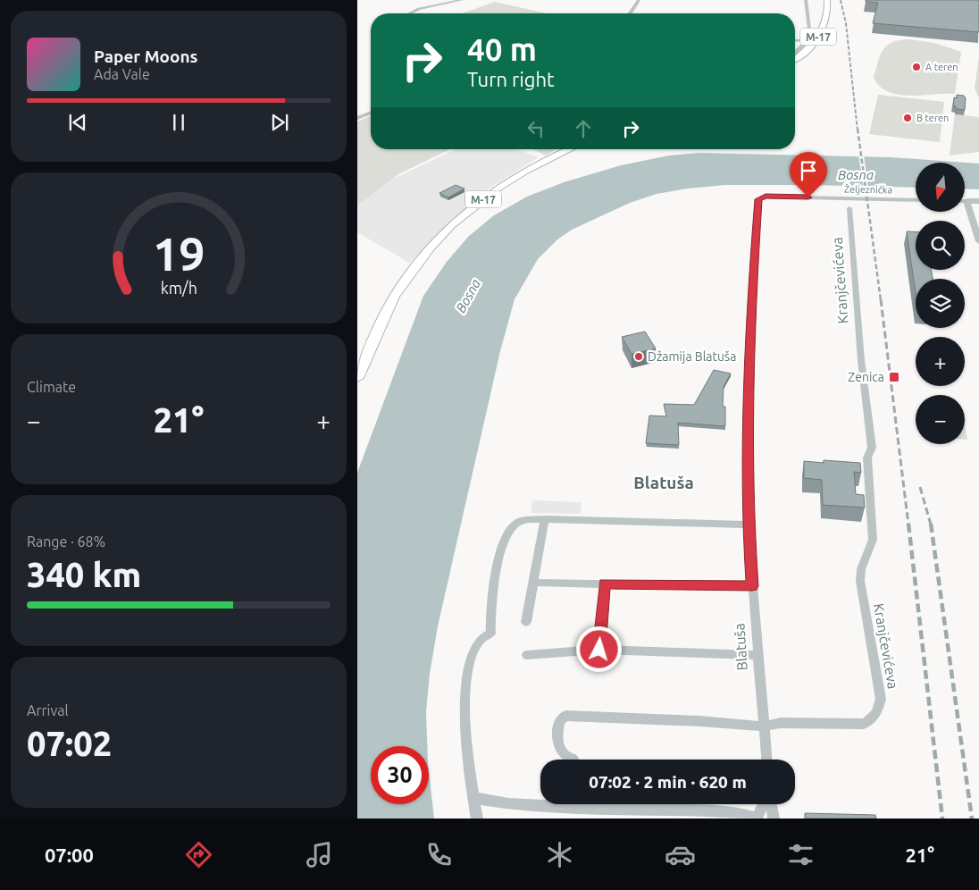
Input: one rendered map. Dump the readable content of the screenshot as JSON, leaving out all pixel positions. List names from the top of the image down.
{
  "streets": {
    "highway": ["M-17"],
    "street": ["Željeznička", "Kranjčevićeva", "Blatuša"]
  },
  "crossings": [
    ["Željeznička", "Blatuša"],
    ["Kranjčevićeva", "Blatuša"]
  ],
  "districts": ["Blatuša"],
  "water": ["Bosna"],
  "places": {
    "other": ["A teren", "B teren", "Džamija Blatuša"],
    "transit": ["Zenica"]
  },
  "north": "bottom",
  "page": {
    "turn": ["40 m", "Turn right"],
    "song": ["Paper Moons", "Ada Vale"],
    "map_buttons": ["+", "−"],
    "tile": [
      "Climate",
      ["Range · 68%", "340 km"],
      ["Arrival", "07:02"]
    ],
    "heat": ["−", "21°", "+"],
    "limit": "30",
    "trip": "07:02 · 2 min · 620 m",
    "tabs": ["07:00", "21°"],
    "gauge": ["19", "km/h"]
  }
}
